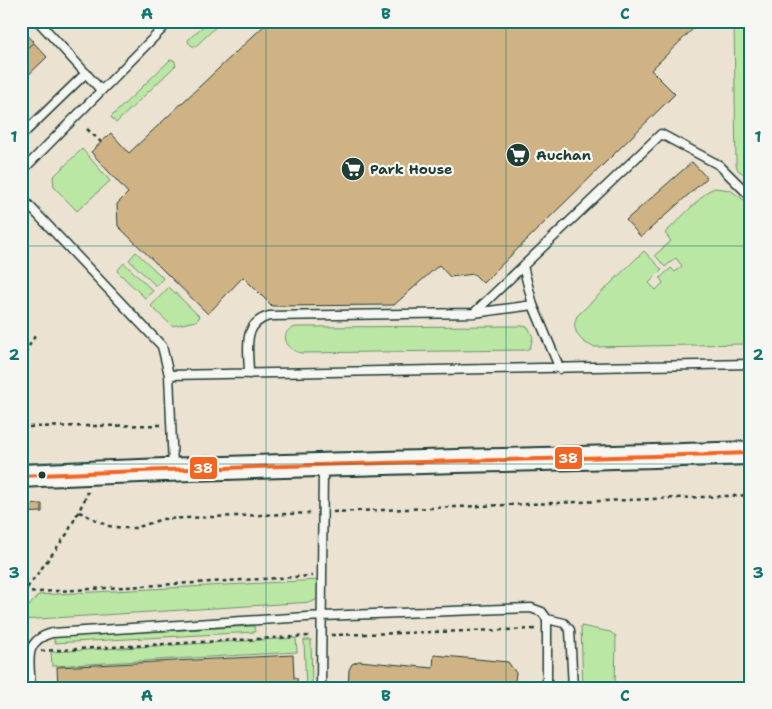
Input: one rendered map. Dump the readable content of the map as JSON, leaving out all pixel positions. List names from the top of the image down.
{
  "places": {
    "supermarket": ["Auchan", "Park House"]
  },
  "lines": ["transit line 38"],
  "grid": {
    "columns": ["A", "B", "C"],
    "rows": ["1", "2", "3"]
  }
}
